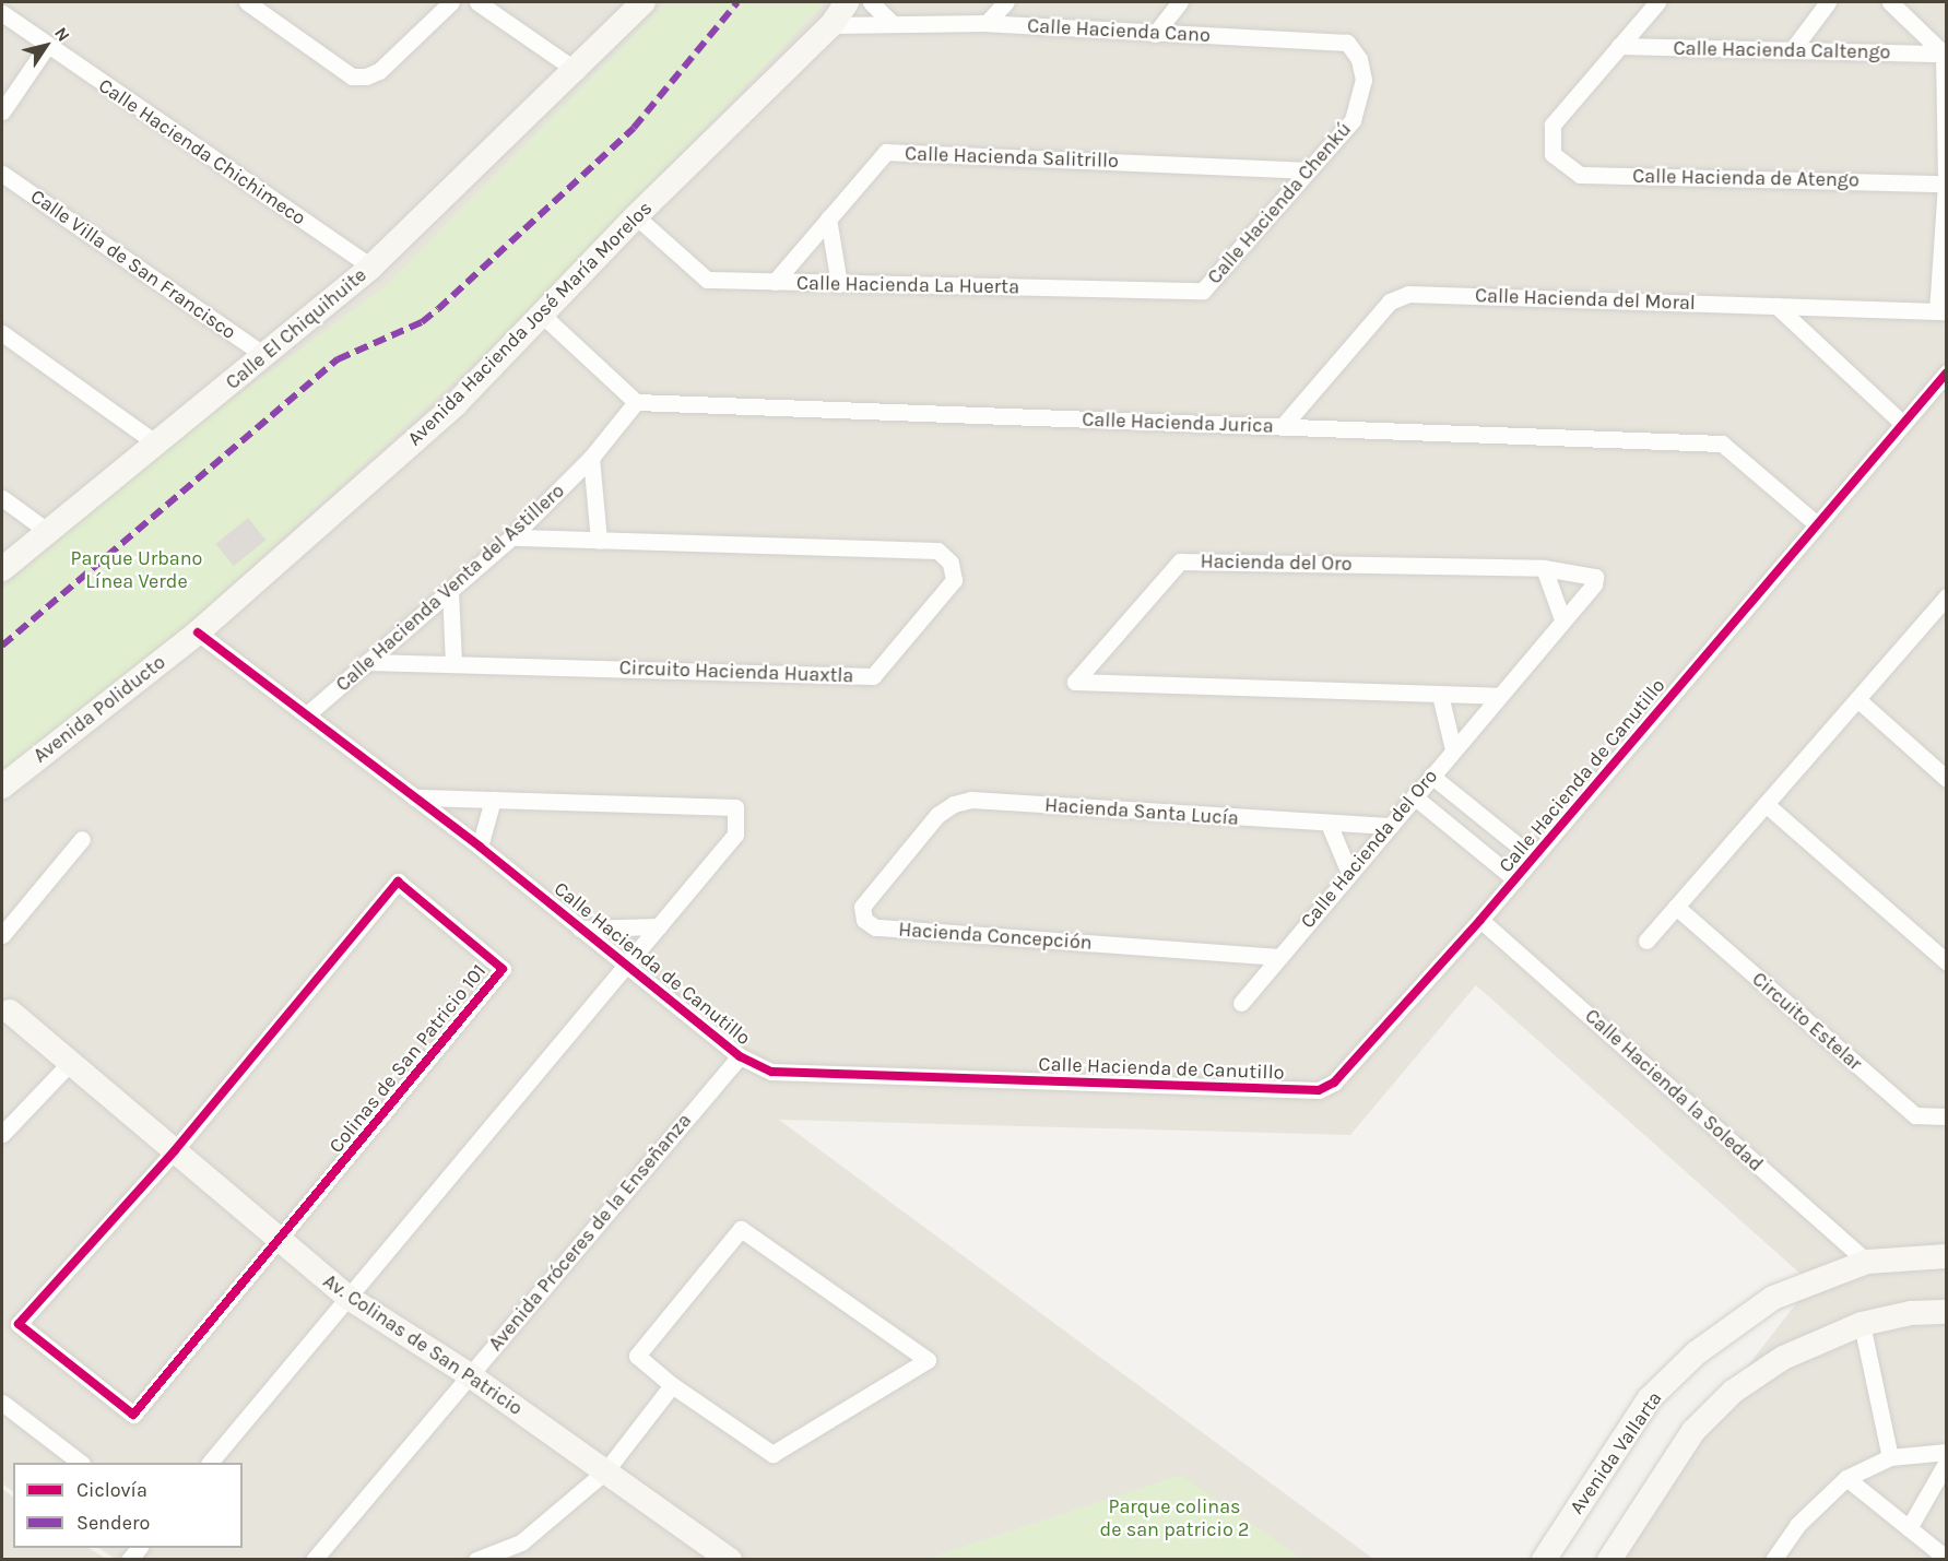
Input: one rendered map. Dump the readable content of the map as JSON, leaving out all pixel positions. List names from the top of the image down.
{
  "streets": {
    "main road": [
      "Avenida Hacienda José María Morelos",
      "Calle El Chiquihuite",
      "Avenida Poliducto",
      "Av. Colinas de San Patricio",
      "Avenida Vallarta"
    ],
    "street": [
      "Calle Hacienda Cano",
      "Calle Hacienda Caltengo",
      "Calle Hacienda Chichimeco",
      "Calle Hacienda Salitrillo",
      "Calle Hacienda de Atengo",
      "Calle Hacienda Chenkú",
      "Calle Villa de San Francisco",
      "Calle Hacienda La Huerta",
      "Calle Hacienda del Moral",
      "Calle Hacienda Jurica",
      "Hacienda del Oro",
      "Calle Hacienda Venta del Astillero",
      "Circuito Hacienda Huaxtla",
      "Calle Hacienda de Canutillo",
      "Hacienda Santa Lucía",
      "Calle Hacienda del Oro",
      "Hacienda Concepción",
      "Circuito Estelar",
      "Colinas de San Patricio 101",
      "Calle Hacienda la Soledad",
      "Avenida Próceres de la Enseñanza"
    ]
  },
  "crossings": [
    ["Calle Hacienda Cano", "Calle Hacienda Chenkú"],
    ["Calle Hacienda Cano", "Avenida Hacienda José María Morelos"],
    ["Calle Hacienda Caltengo", "Calle Hacienda de Atengo"],
    ["Calle Hacienda Chichimeco", "Calle El Chiquihuite"],
    ["Calle Hacienda Salitrillo", "Calle Hacienda Chenkú"],
    ["Calle Hacienda Salitrillo", "Calle Hacienda La Huerta"],
    ["Calle Hacienda Chenkú", "Calle Hacienda La Huerta"],
    ["Calle Villa de San Francisco", "Calle El Chiquihuite"],
    ["Calle Hacienda La Huerta", "Avenida Hacienda José María Morelos"],
    ["Calle Hacienda del Moral", "Calle Hacienda Jurica"],
    ["Avenida Hacienda José María Morelos", "Avenida Poliducto"],
    ["Avenida Hacienda José María Morelos", "Calle Hacienda de Canutillo"],
    ["Calle Hacienda Jurica", "Calle Hacienda Venta del Astillero"],
    ["Calle Hacienda Jurica", "Calle Hacienda de Canutillo"],
    ["Hacienda del Oro", "Calle Hacienda del Oro"],
    ["Calle Hacienda Venta del Astillero", "Circuito Hacienda Huaxtla"],
    ["Calle Hacienda Venta del Astillero", "Calle Hacienda de Canutillo"],
    ["Avenida Poliducto", "Calle Hacienda de Canutillo"],
    ["Calle Hacienda de Canutillo", "Calle Hacienda la Soledad"],
    ["Calle Hacienda de Canutillo", "Avenida Próceres de la Enseñanza"],
    ["Hacienda Santa Lucía", "Calle Hacienda del Oro"],
    ["Hacienda Santa Lucía", "Hacienda Concepción"],
    ["Calle Hacienda del Oro", "Hacienda Concepción"],
    ["Colinas de San Patricio 101", "Av. Colinas de San Patricio"],
    ["Calle Hacienda la Soledad", "Avenida Vallarta"],
    ["Avenida Próceres de la Enseñanza", "Av. Colinas de San Patricio"]
  ],
  "parks": ["Parque Urbano Línea Verde", "Parque colinas de san patricio 2"],
  "legend": ["Ciclovía", "Sendero"],
  "north": "top right"
}
